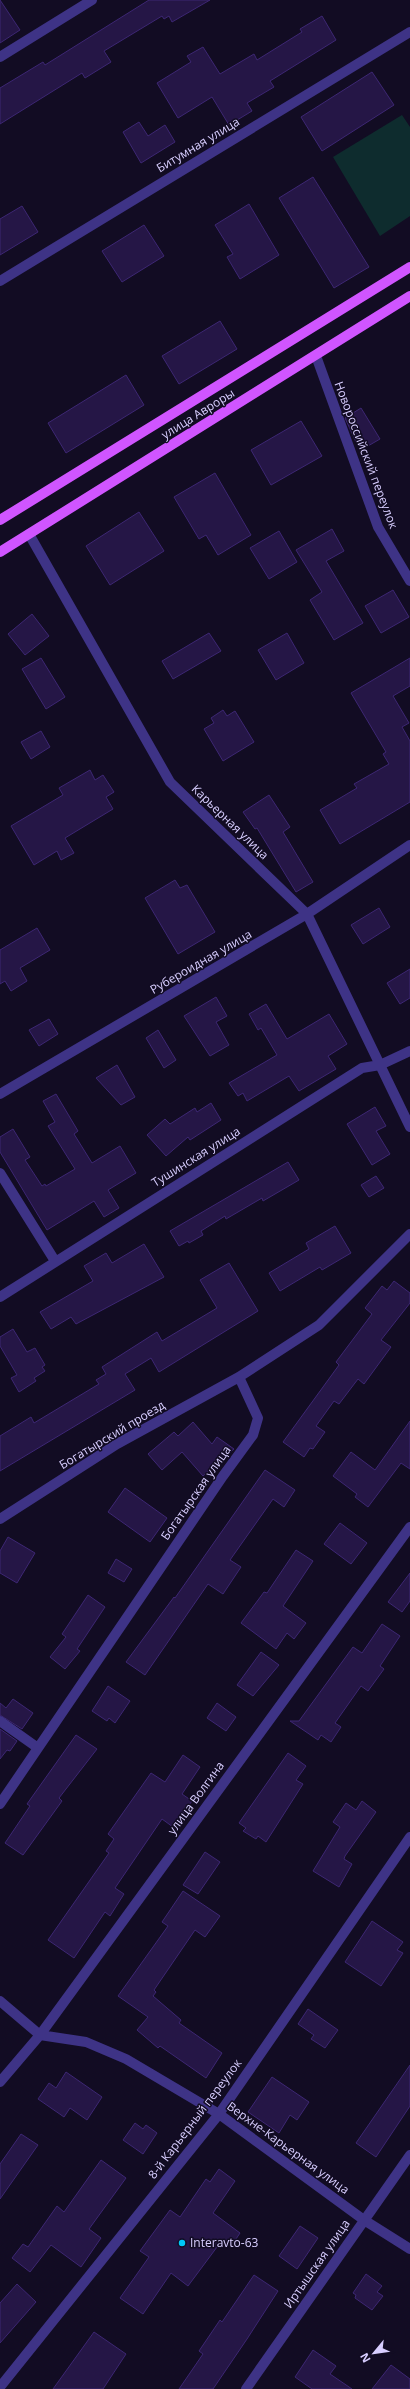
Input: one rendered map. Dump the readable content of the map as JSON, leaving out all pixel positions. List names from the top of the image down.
{
  "streets": {
    "main road": ["улица Авроры"],
    "street": [
      "Битумная улица",
      "Новороссийский переулок",
      "Карьерная улица",
      "Рубероидная улица",
      "Тушинская улица",
      "Богатырский проезд",
      "Богатырская улица",
      "улица Волгина",
      "8-й Карьерный переулок",
      "Верхне-Карьерная улица",
      "Иртышская улица"
    ]
  },
  "crossings": [
    ["улица Авроры", "Новороссийский переулок"],
    ["улица Авроры", "Карьерная улица"],
    ["Карьерная улица", "Рубероидная улица"],
    ["Карьерная улица", "Тушинская улица"],
    ["Богатырский проезд", "Богатырская улица"],
    ["улица Волгина", "Верхне-Карьерная улица"],
    ["8-й Карьерный переулок", "Верхне-Карьерная улица"],
    ["Верхне-Карьерная улица", "Иртышская улица"]
  ],
  "places": ["Interavto-63"],
  "north": "bottom left"
}
